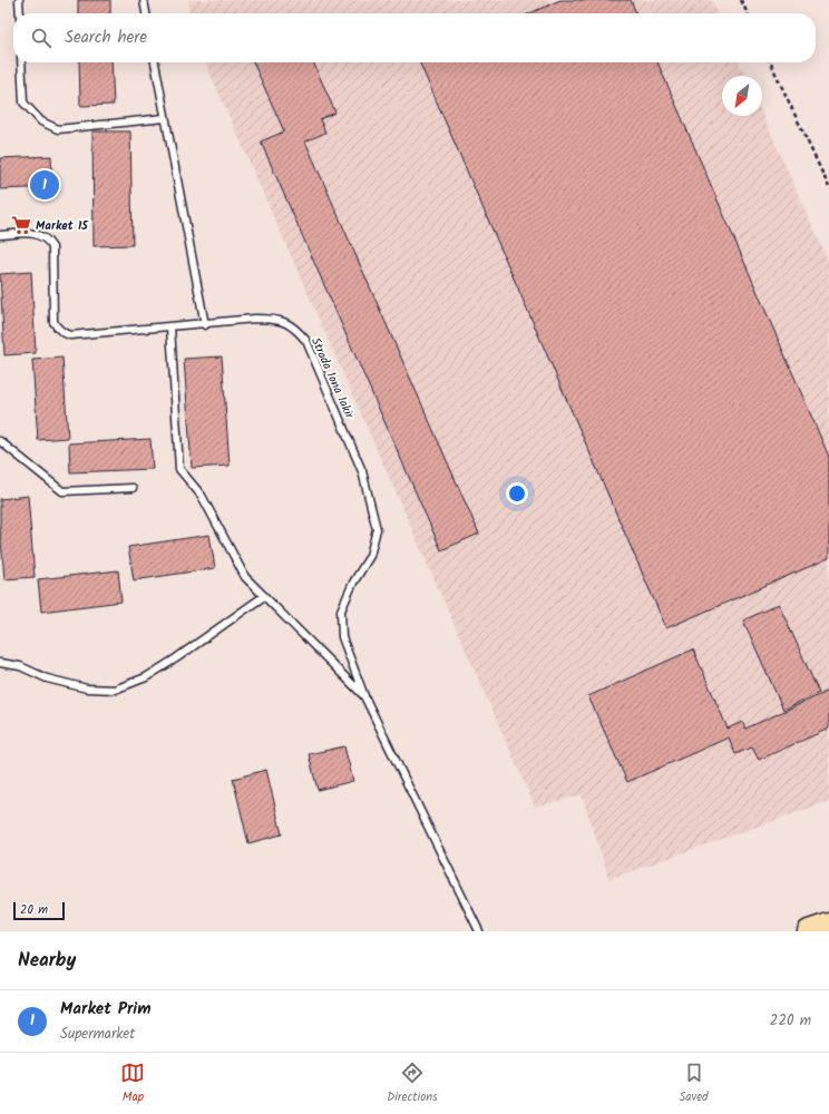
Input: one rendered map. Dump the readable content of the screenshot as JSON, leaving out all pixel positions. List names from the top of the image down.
{
  "streets": {
    "lane": ["Strada Iona Iakir"]
  },
  "places": {
    "supermarket": ["Market 15"]
  },
  "scale_bar": "20 m",
  "north": "bottom left",
  "page": {
    "search": "Search here",
    "pins": "1",
    "scale": "20 m",
    "heading": "Nearby",
    "list": [
      {
        "mark": "1",
        "name": "Market Prim",
        "note": "Supermarket",
        "value": "220 m"
      }
    ],
    "nav": ["Map", "Directions", "Saved"]
  }
}
